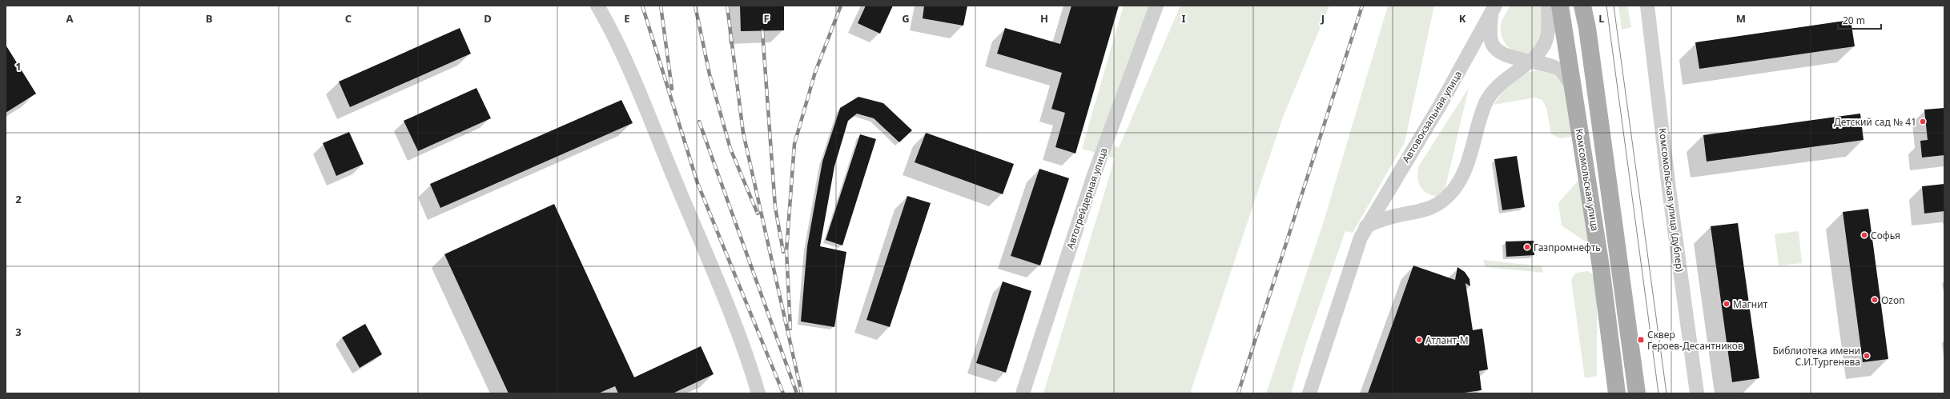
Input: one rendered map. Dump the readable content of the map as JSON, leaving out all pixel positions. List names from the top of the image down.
{
  "streets": {
    "main road": ["Комсомольская улица"],
    "street": ["Автовокзальная улица", "Автогрейдерная улица", "Комсомольская улица (дублер)"]
  },
  "places": {
    "other": [
      "Детский сад № 41",
      "Софья",
      "Газпромнефть",
      "Ozon",
      "Магнит",
      "Атлант-М",
      "Библиотека имени С.И.Тургенева"
    ],
    "transit": ["Сквер Героев-Десантников"]
  },
  "scale_bar": "20 m",
  "grid": {
    "columns": [
      "A",
      "B",
      "C",
      "D",
      "E",
      "F",
      "G",
      "H",
      "I",
      "J",
      "K",
      "L",
      "M"
    ],
    "rows": ["1", "2", "3"]
  }
}
